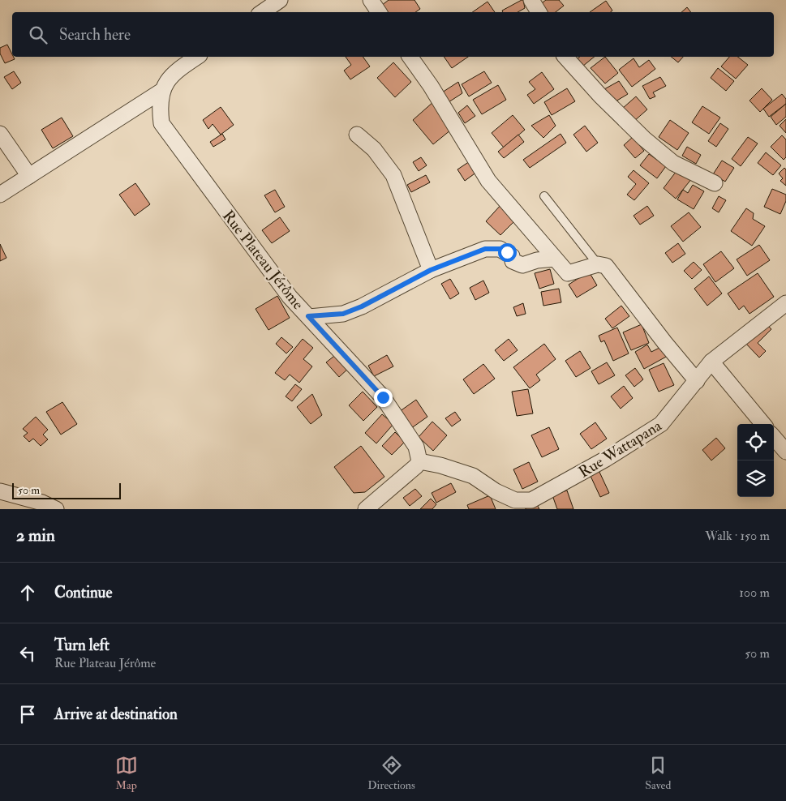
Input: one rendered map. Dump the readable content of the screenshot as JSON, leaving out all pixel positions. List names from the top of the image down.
{
  "streets": {
    "street": ["Rue Plateau Jérôme", "Rue Wattapana"]
  },
  "crossings": [
    ["Rue Plateau Jérôme", "Rue Wattapana"]
  ],
  "scale_bar": "50 m",
  "page": {
    "search": "Search here",
    "scale": "50 m",
    "heading": ["2 min", "Walk · 150 m"],
    "list": [
      ["Continue", "100 m"],
      ["Turn left", "Rue Plateau Jérôme", "50 m"],
      "Arrive at destination"
    ],
    "nav": ["Map", "Directions", "Saved"]
  }
}
